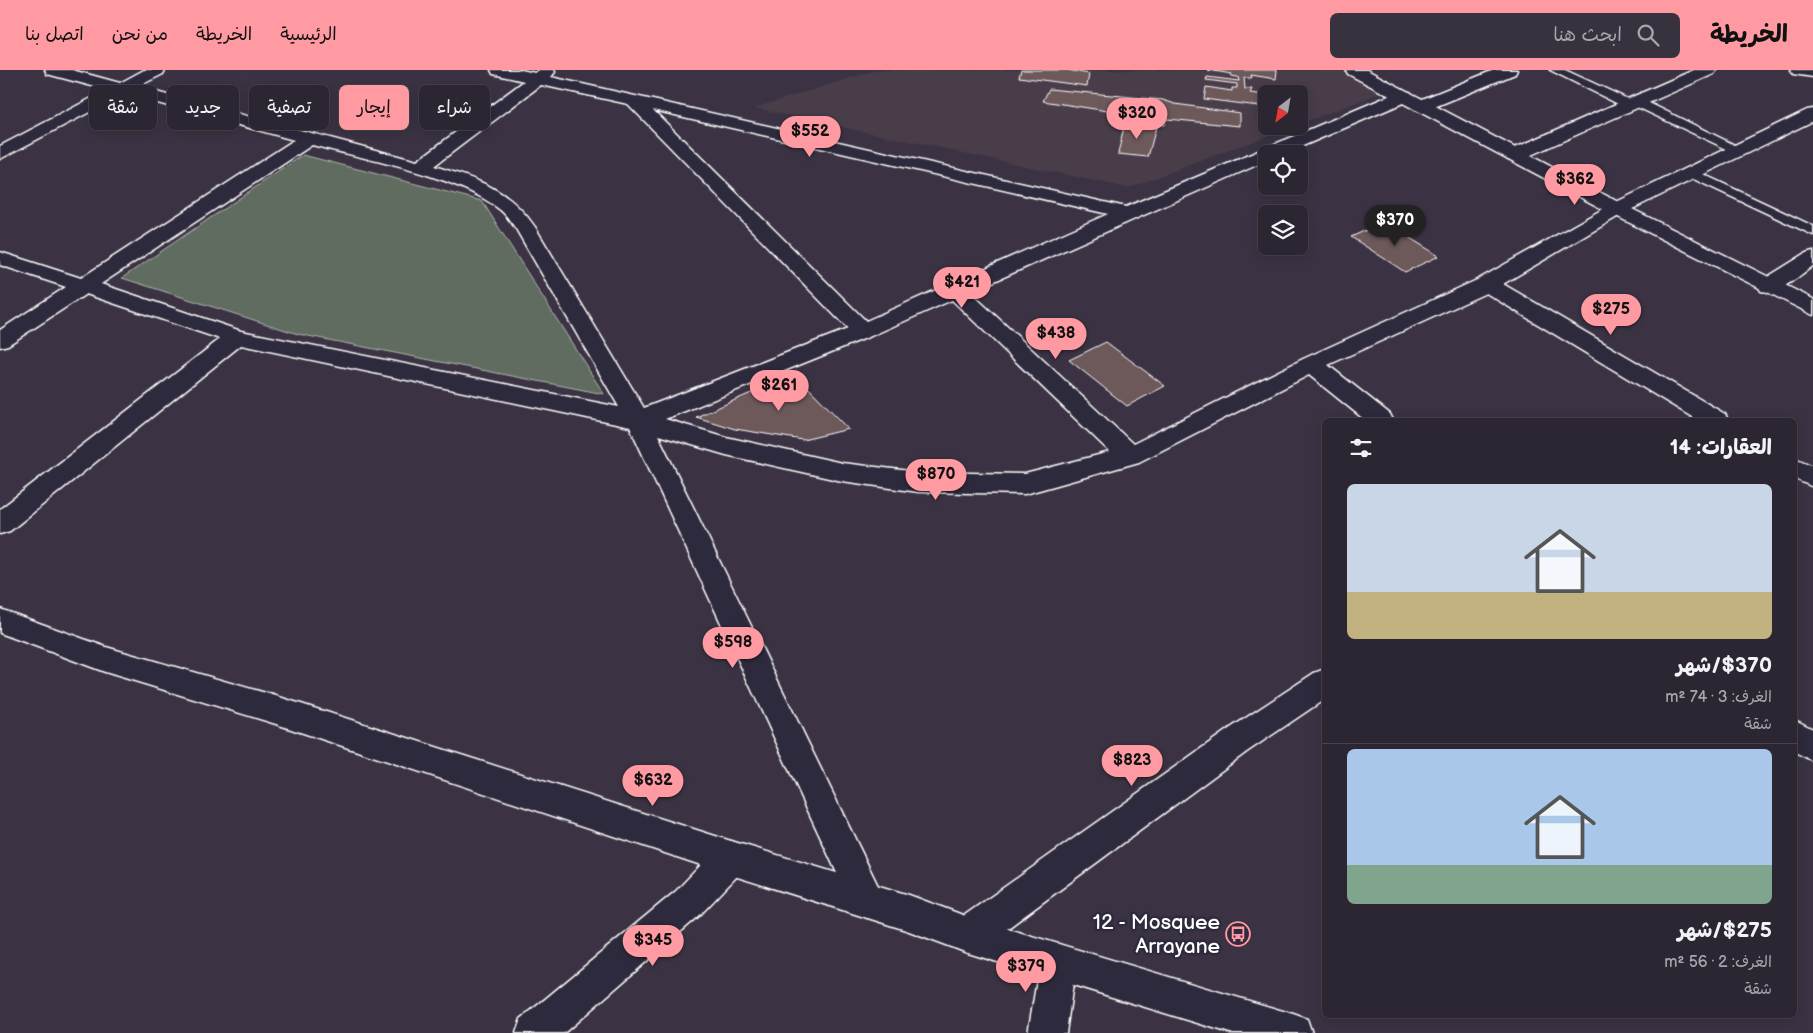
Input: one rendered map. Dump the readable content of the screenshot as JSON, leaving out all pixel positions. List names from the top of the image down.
{
  "places": {
    "bus stop": ["12 - Mosquee Arrayane"]
  },
  "north": "bottom left",
  "page": {
    "header": "الخريطة",
    "search": "ابحث هنا",
    "nav": [
      "الرئيسية",
      "الخريطة",
      "من نحن",
      "اتصل بنا"
    ],
    "chip": [
      "شراء",
      "إيجار",
      "تصفية",
      "جديد",
      "شقة"
    ],
    "price": [
      "$320",
      "$552",
      "$362",
      "$370",
      "$421",
      "$275",
      "$438",
      "$261",
      "$870",
      "$598",
      "$823",
      "$632",
      "$345",
      "$379"
    ],
    "heading": "العقارات: 14",
    "list": [
      {
        "name": "$370/شهر",
        "note": "الغرف: 3 · 74 m² · شقة"
      },
      {
        "name": "$275/شهر",
        "note": "الغرف: 2 · 56 m² · شقة"
      }
    ]
  }
}
